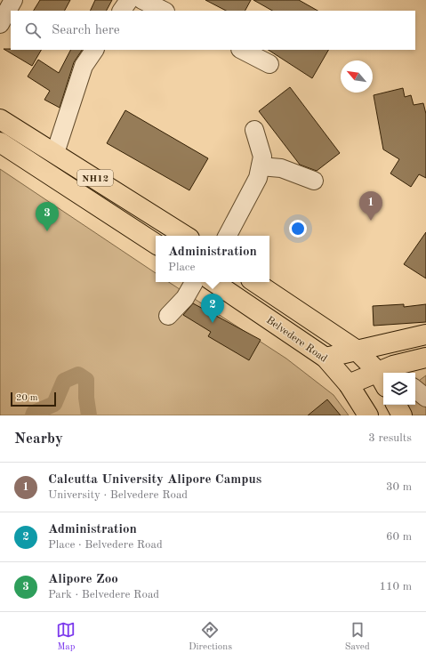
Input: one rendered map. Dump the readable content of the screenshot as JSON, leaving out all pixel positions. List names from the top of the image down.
{
  "streets": {
    "main road": ["NH12", "Belvedere Road"]
  },
  "scale_bar": "20 m",
  "north": "top left",
  "page": {
    "search": "Search here",
    "pins": ["1", "3", "2"],
    "popup": ["Administration", "Place"],
    "scale": "20 m",
    "heading": ["Nearby", "3 results"],
    "list": [
      {
        "mark": "1",
        "name": "Calcutta University Alipore Campus",
        "note": "University · Belvedere Road",
        "value": "30 m"
      },
      {
        "mark": "2",
        "name": "Administration",
        "note": "Place · Belvedere Road",
        "value": "60 m"
      },
      {
        "mark": "3",
        "name": "Alipore Zoo",
        "note": "Park · Belvedere Road",
        "value": "110 m"
      }
    ],
    "nav": ["Map", "Directions", "Saved"]
  }
}
